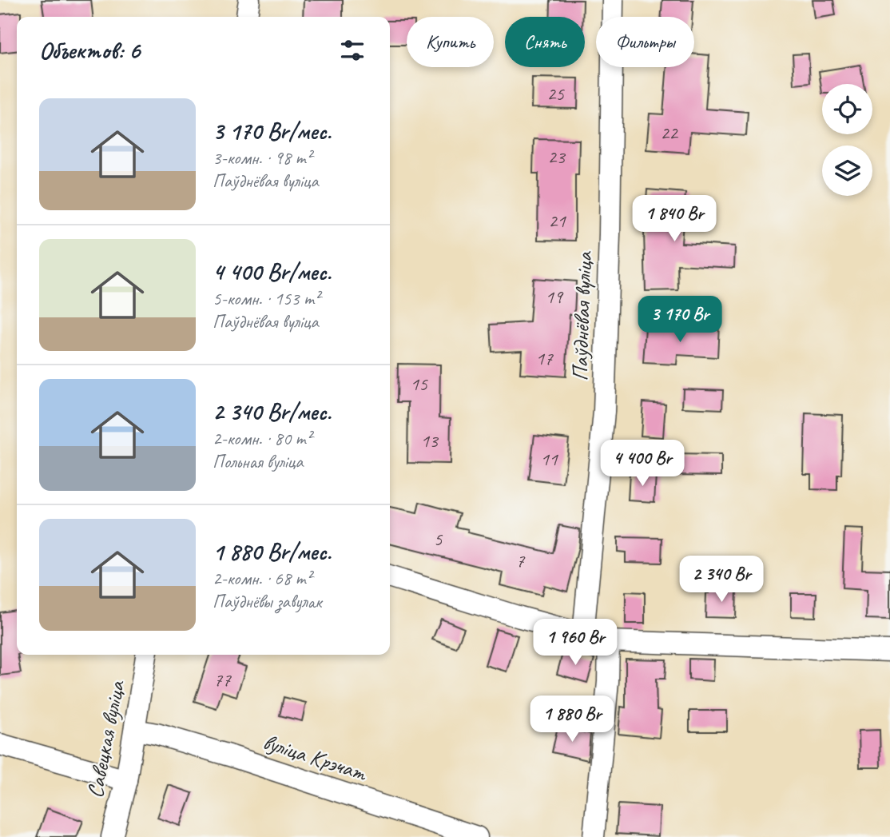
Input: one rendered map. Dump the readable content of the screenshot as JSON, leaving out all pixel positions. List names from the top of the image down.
{
  "streets": {
    "street": ["Паўднёвая вуліца", "Савецкая вуліца", "вуліца Крэчат"]
  },
  "crossings": [
    ["Савецкая вуліца", "вуліца Крэчат"]
  ],
  "house_numbers": [
    "25",
    "22",
    "23",
    "21",
    "19",
    "17",
    "15",
    "13",
    "11",
    "5",
    "7",
    "77"
  ],
  "page": {
    "chip": ["Купить", "Снять", "Фильтры"],
    "heading": "Объектов: 6",
    "list": [
      {
        "name": "3 170 Br/мес.",
        "note": "3-комн. · 98 m² · Паўднёвая вуліца"
      },
      {
        "name": "4 400 Br/мес.",
        "note": "5-комн. · 153 m² · Паўднёвая вуліца"
      },
      {
        "name": "2 340 Br/мес.",
        "note": "2-комн. · 80 m² · Польная вуліца"
      },
      {
        "name": "1 880 Br/мес.",
        "note": "2-комн. · 68 m² · Паўднёвы завулак"
      }
    ],
    "price": [
      "1 840 Br",
      "3 170 Br",
      "4 400 Br",
      "2 340 Br",
      "1 960 Br",
      "1 880 Br"
    ]
  }
}
